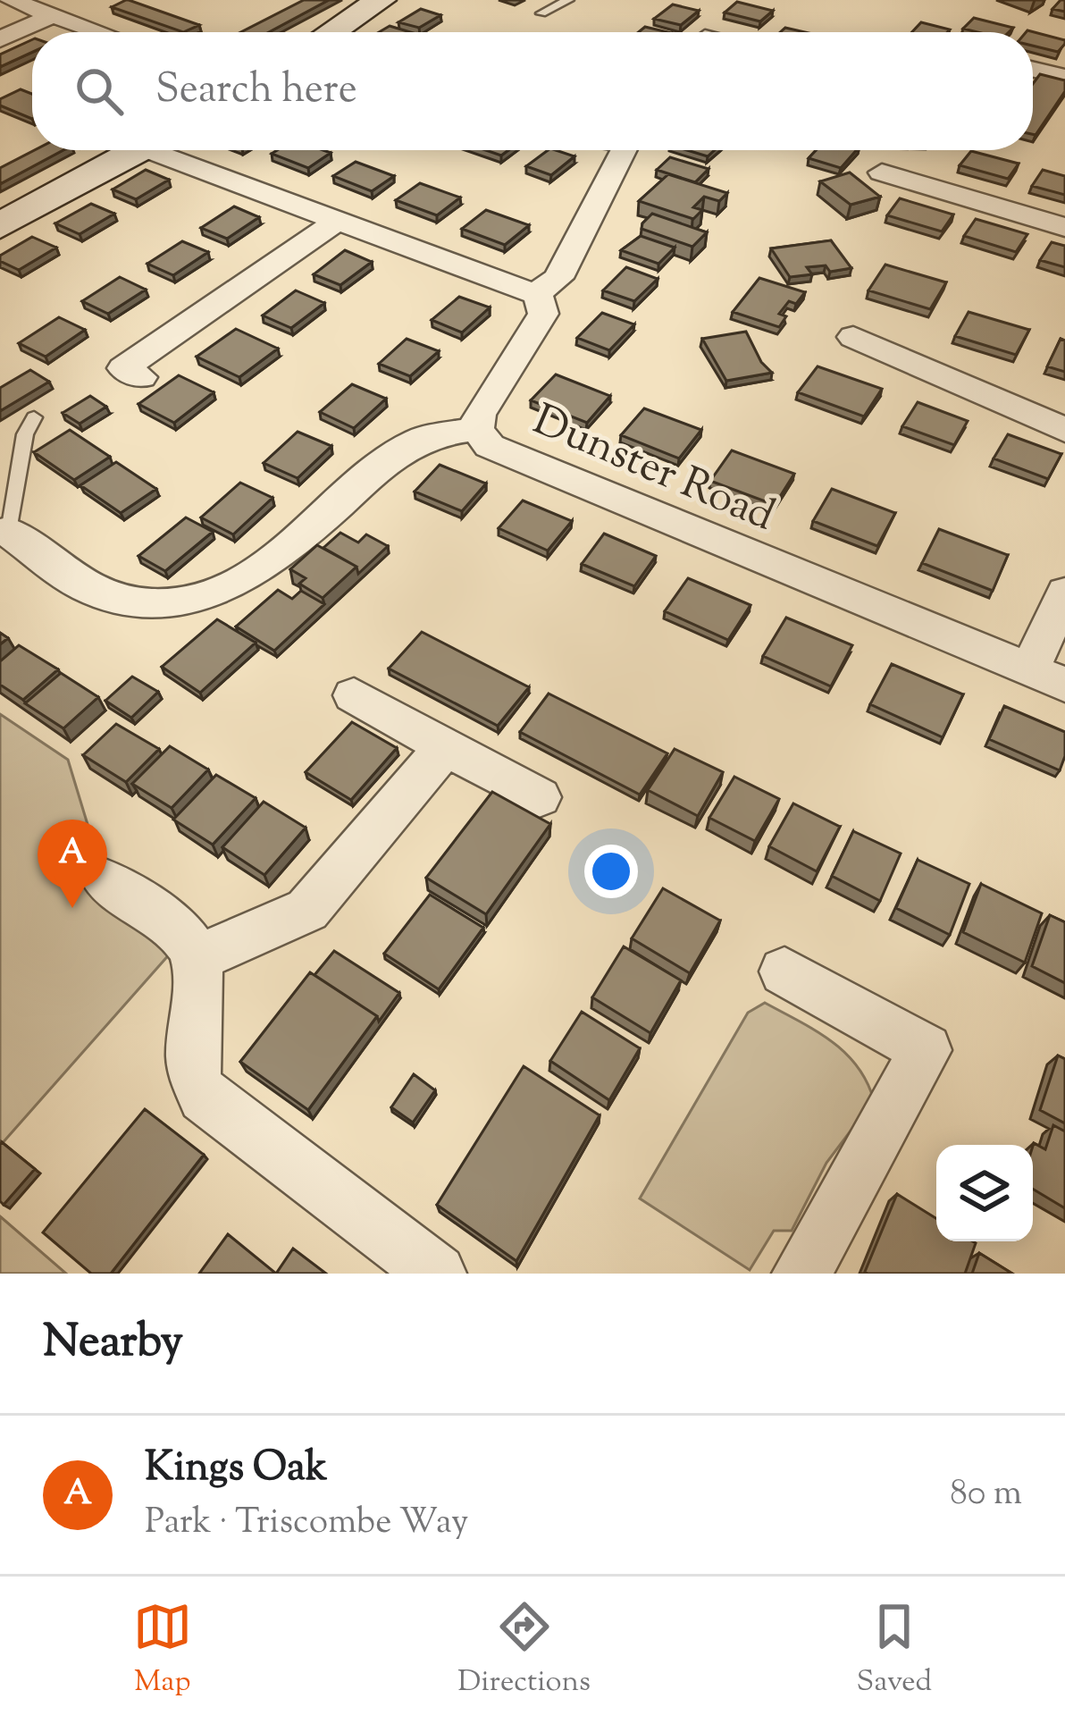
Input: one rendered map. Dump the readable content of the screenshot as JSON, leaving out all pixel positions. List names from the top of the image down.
{
  "streets": {
    "street": ["Dunster Road"]
  },
  "page": {
    "search": "Search here",
    "pins": "A",
    "heading": "Nearby",
    "list": [
      {
        "mark": "A",
        "name": "Kings Oak",
        "note": "Park · Triscombe Way",
        "value": "80 m"
      }
    ],
    "nav": ["Map", "Directions", "Saved"]
  }
}
